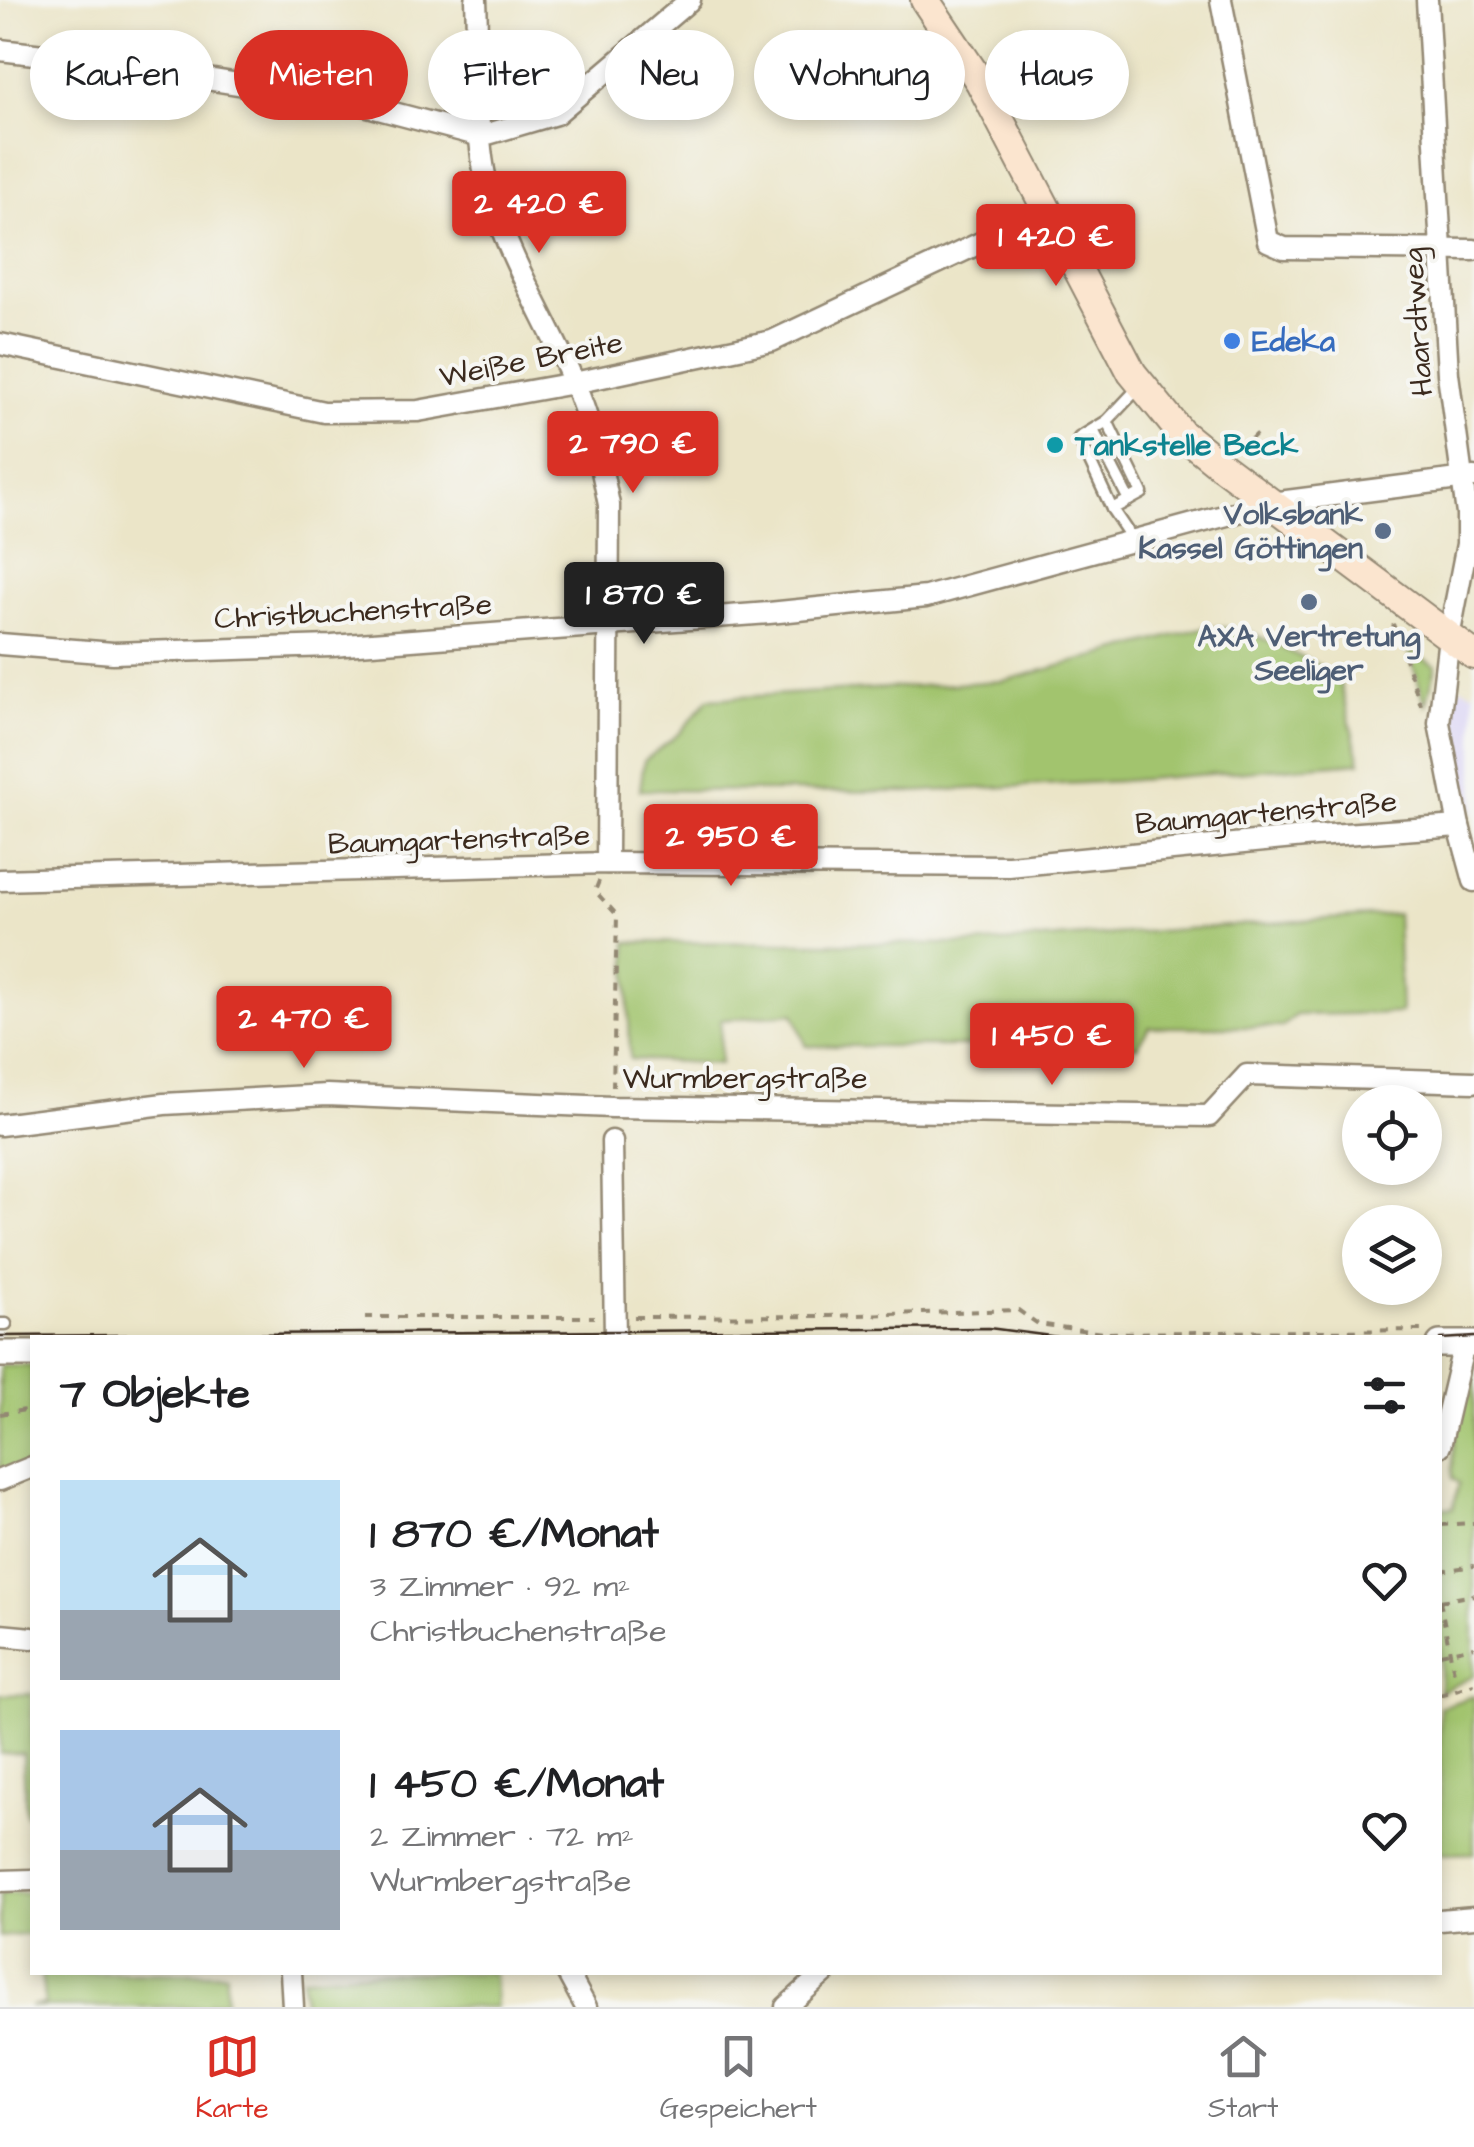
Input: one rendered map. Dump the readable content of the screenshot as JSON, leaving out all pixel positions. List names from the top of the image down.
{
  "streets": {
    "street": [
      "Haardtweg",
      "Weiße Breite",
      "Christbuchenstraße",
      "Baumgartenstraße",
      "Wurmbergstraße"
    ]
  },
  "crossings": [
    ["Haardtweg", "Christbuchenstraße"],
    ["Haardtweg", "Baumgartenstraße"]
  ],
  "places": [
    "Edeka",
    "Tankstelle Beck",
    "Volksbank Kassel Göttingen",
    "AXA Vertretung Seeliger"
  ],
  "page": {
    "chip": [
      "Kaufen",
      "Mieten",
      "Filter",
      "Neu",
      "Wohnung",
      "Haus"
    ],
    "price": [
      "2 420 €",
      "1 420 €",
      "2 790 €",
      "1 870 €",
      "2 950 €",
      "2 470 €",
      "1 450 €"
    ],
    "heading": "7 Objekte",
    "list": [
      {
        "name": "1 870 €/Monat",
        "note": "3 Zimmer · 92 m² · Christbuchenstraße"
      },
      {
        "name": "1 450 €/Monat",
        "note": "2 Zimmer · 72 m² · Wurmbergstraße"
      }
    ],
    "tabs": ["Karte", "Gespeichert", "Start"]
  }
}
